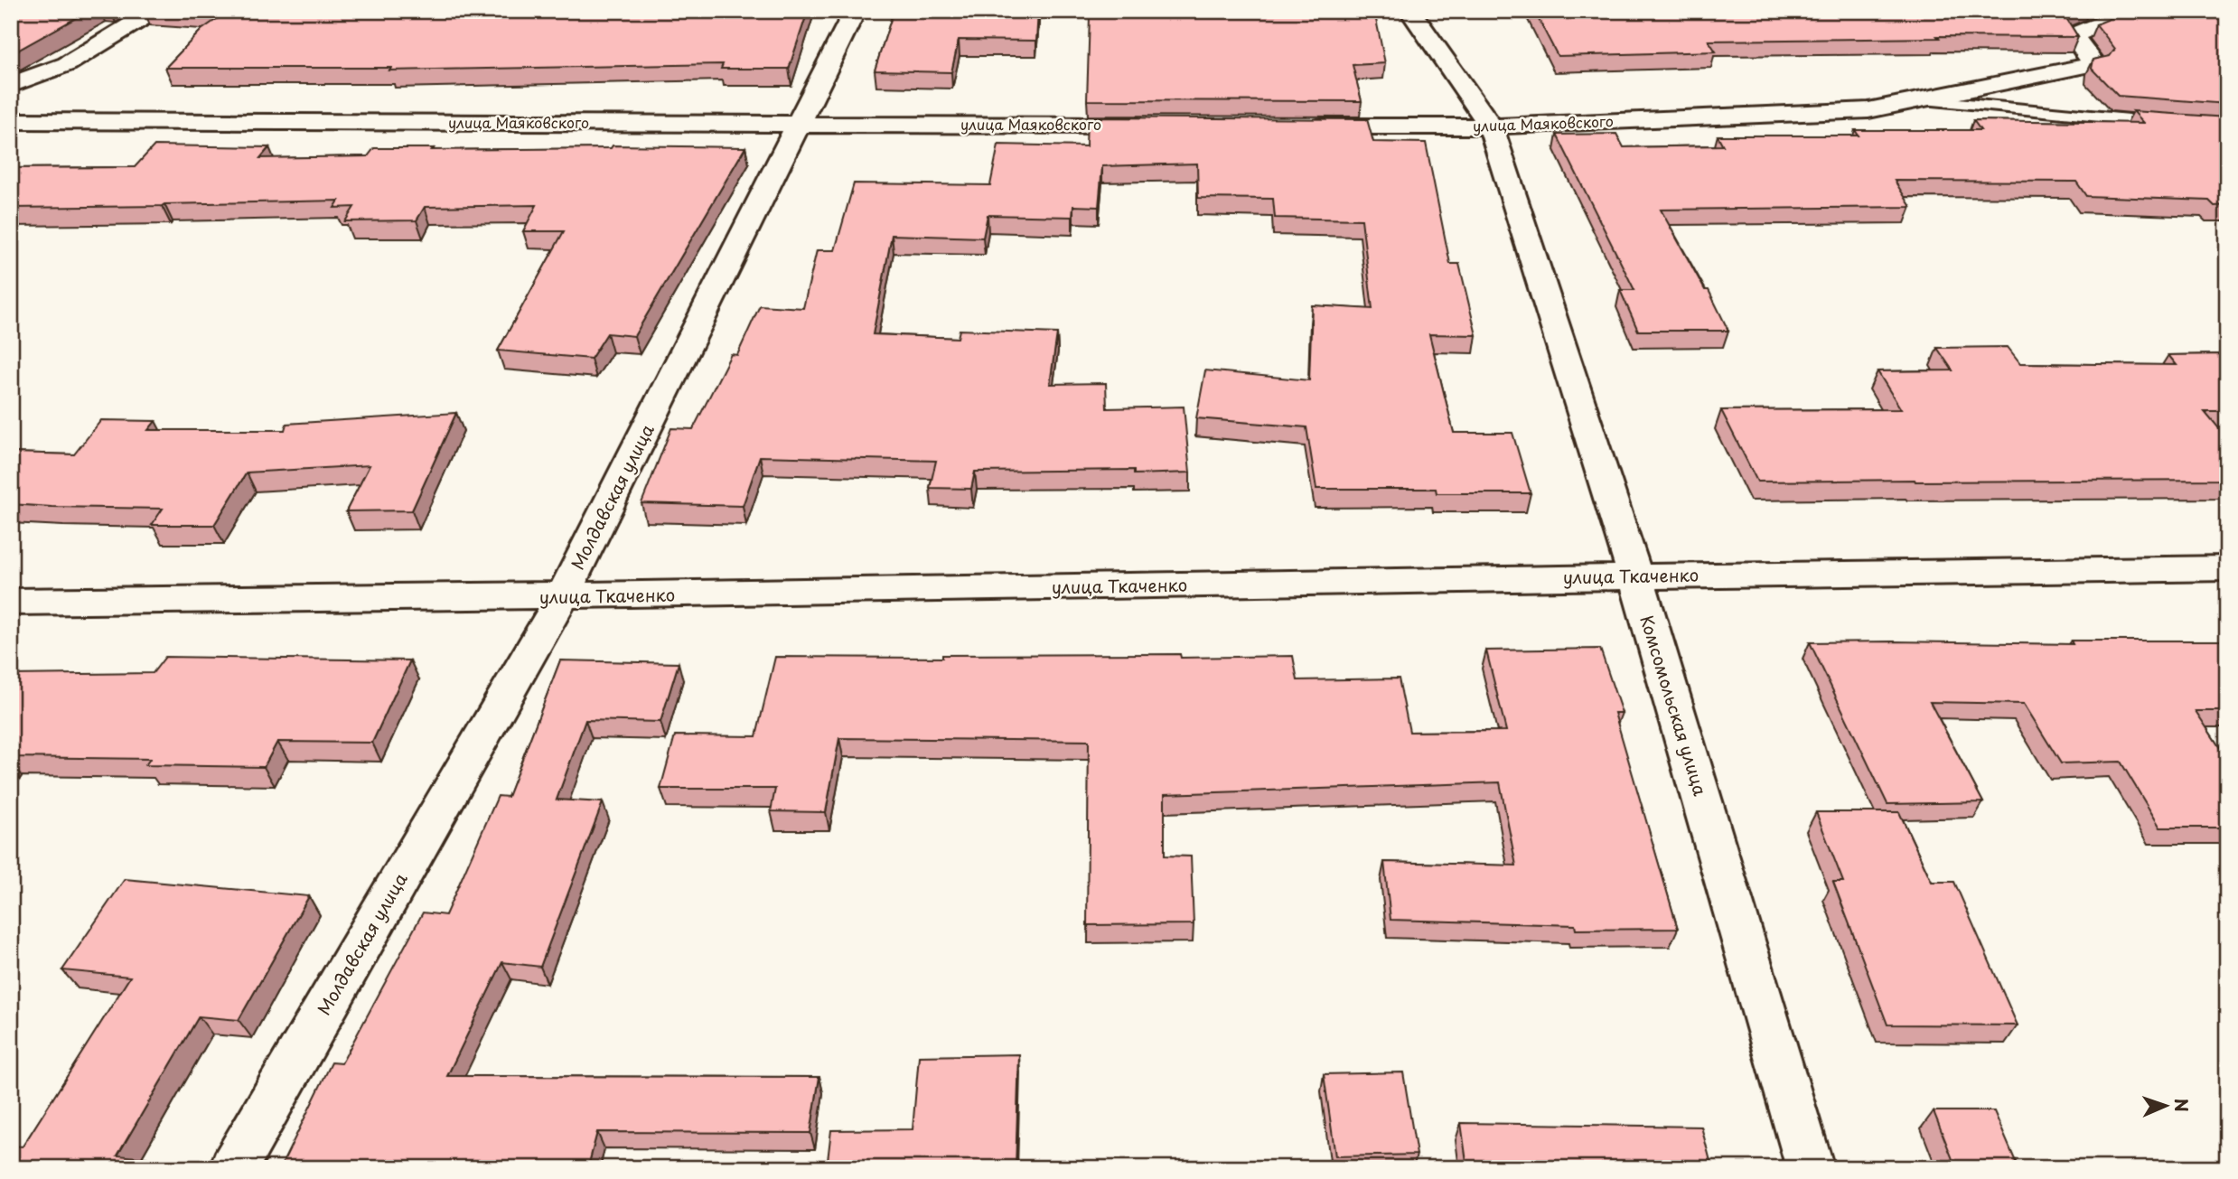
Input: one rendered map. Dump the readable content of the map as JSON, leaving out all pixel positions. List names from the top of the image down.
{
  "streets": {
    "street": [
      "улица Маяковского",
      "Молдавская улица",
      "улица Ткаченко",
      "Комсомольская улица"
    ]
  },
  "crossings": [
    ["улица Маяковского", "Молдавская улица"],
    ["улица Маяковского", "Комсомольская улица"],
    ["Молдавская улица", "улица Ткаченко"],
    ["улица Ткаченко", "Комсомольская улица"]
  ],
  "north": "right"
}
